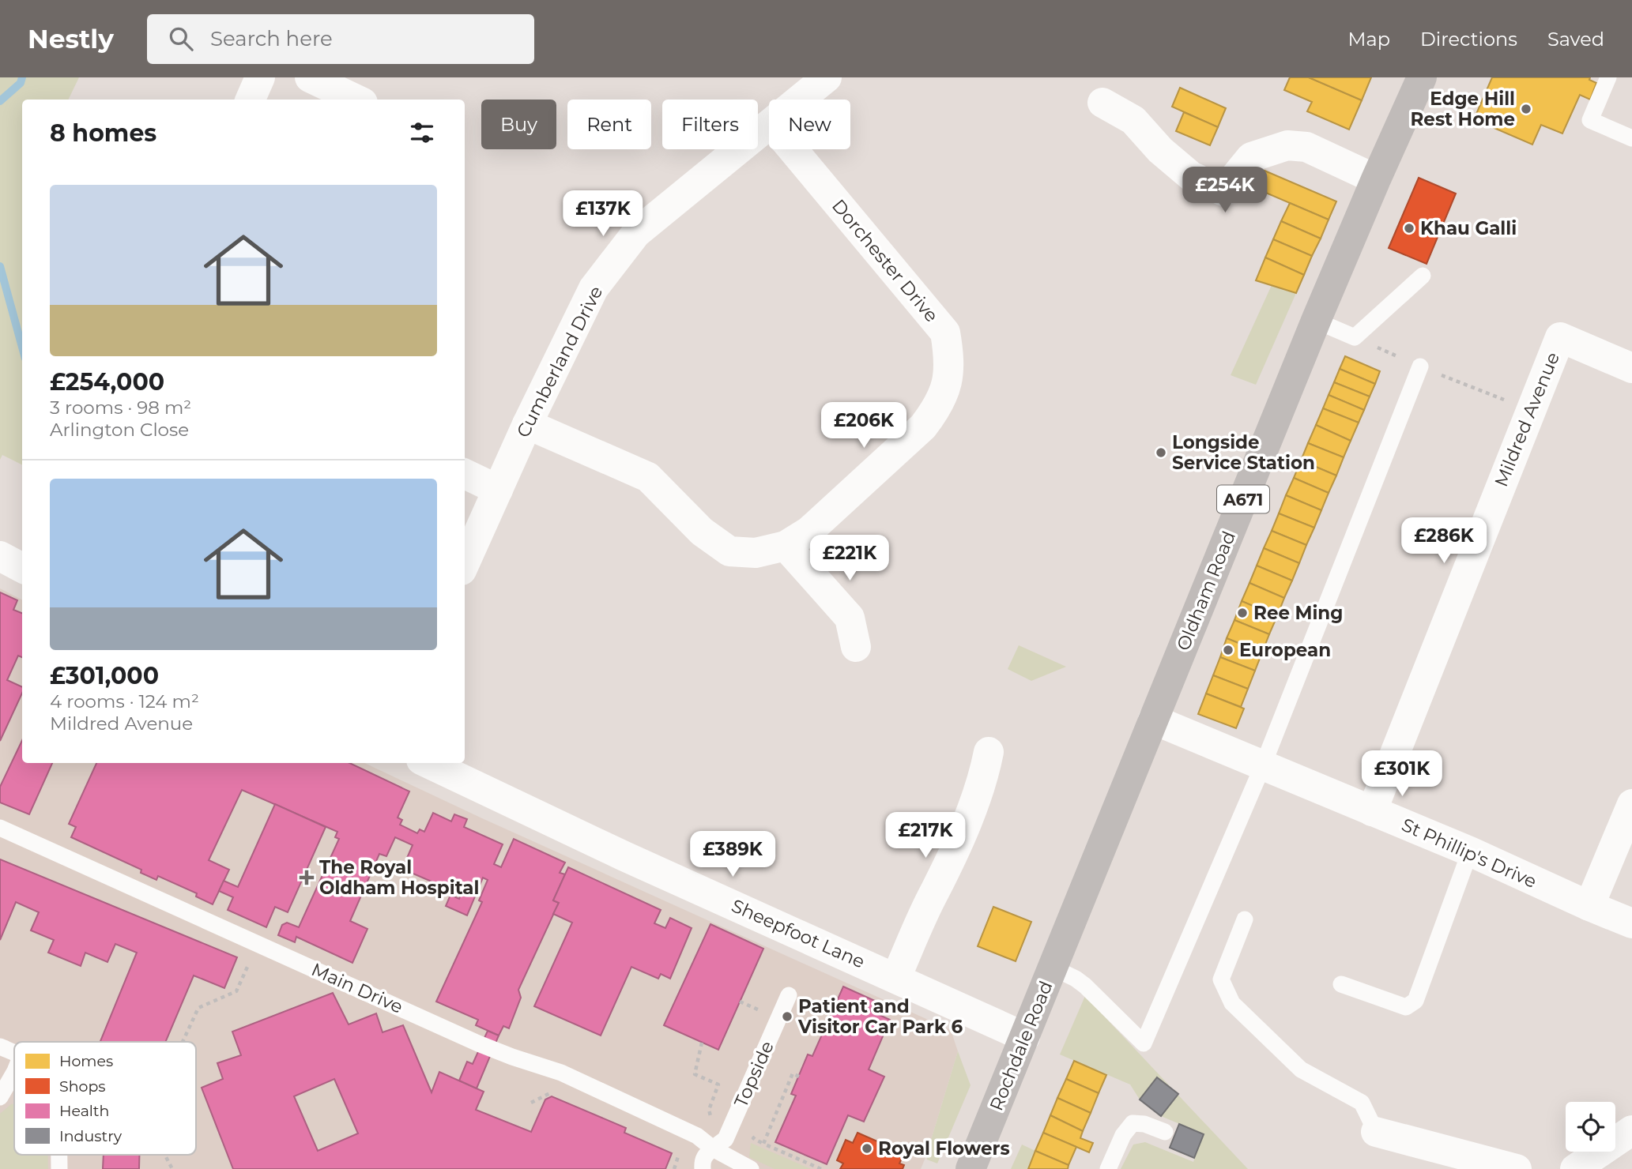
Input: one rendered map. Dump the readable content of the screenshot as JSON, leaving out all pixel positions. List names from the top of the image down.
{
  "streets": {
    "main road": ["A671", "Oldham Road", "Rochdale Road"],
    "street": [
      "Dorchester Drive",
      "Cumberland Drive",
      "Mildred Avenue",
      "St Phillip's Drive",
      "Sheepfoot Lane"
    ],
    "lane": ["Main Drive", "Topside"]
  },
  "crossings": [
    ["Dorchester Drive", "Cumberland Drive"],
    ["Mildred Avenue", "St Phillip's Drive"],
    ["Oldham Road", "St Phillip's Drive"],
    ["Oldham Road", "Rochdale Road"],
    ["Sheepfoot Lane", "Rochdale Road"],
    ["Main Drive", "Topside"]
  ],
  "places": {
    "other": [
      "Edge Hill Rest Home",
      "Khau Galli",
      "Longside Service Station",
      "Ree Ming",
      "European",
      "Patient and Visitor Car Park 6",
      "Royal Flowers"
    ],
    "health": ["The Royal Oldham Hospital"]
  },
  "legend": [
    "Homes",
    "Shops",
    "Health",
    "Industry"
  ],
  "page": {
    "header": "Nestly",
    "search": "Search here",
    "nav": ["Map", "Directions", "Saved"],
    "chip": [
      "Buy",
      "Rent",
      "Filters",
      "New"
    ],
    "heading": "8 homes",
    "list": [
      {
        "name": "£254,000",
        "note": "3 rooms · 98 m² · Arlington Close"
      },
      {
        "name": "£301,000",
        "note": "4 rooms · 124 m² · Mildred Avenue"
      }
    ],
    "price": [
      "£254K",
      "£137K",
      "£206K",
      "£286K",
      "£221K",
      "£301K",
      "£217K",
      "£389K"
    ]
  }
}
